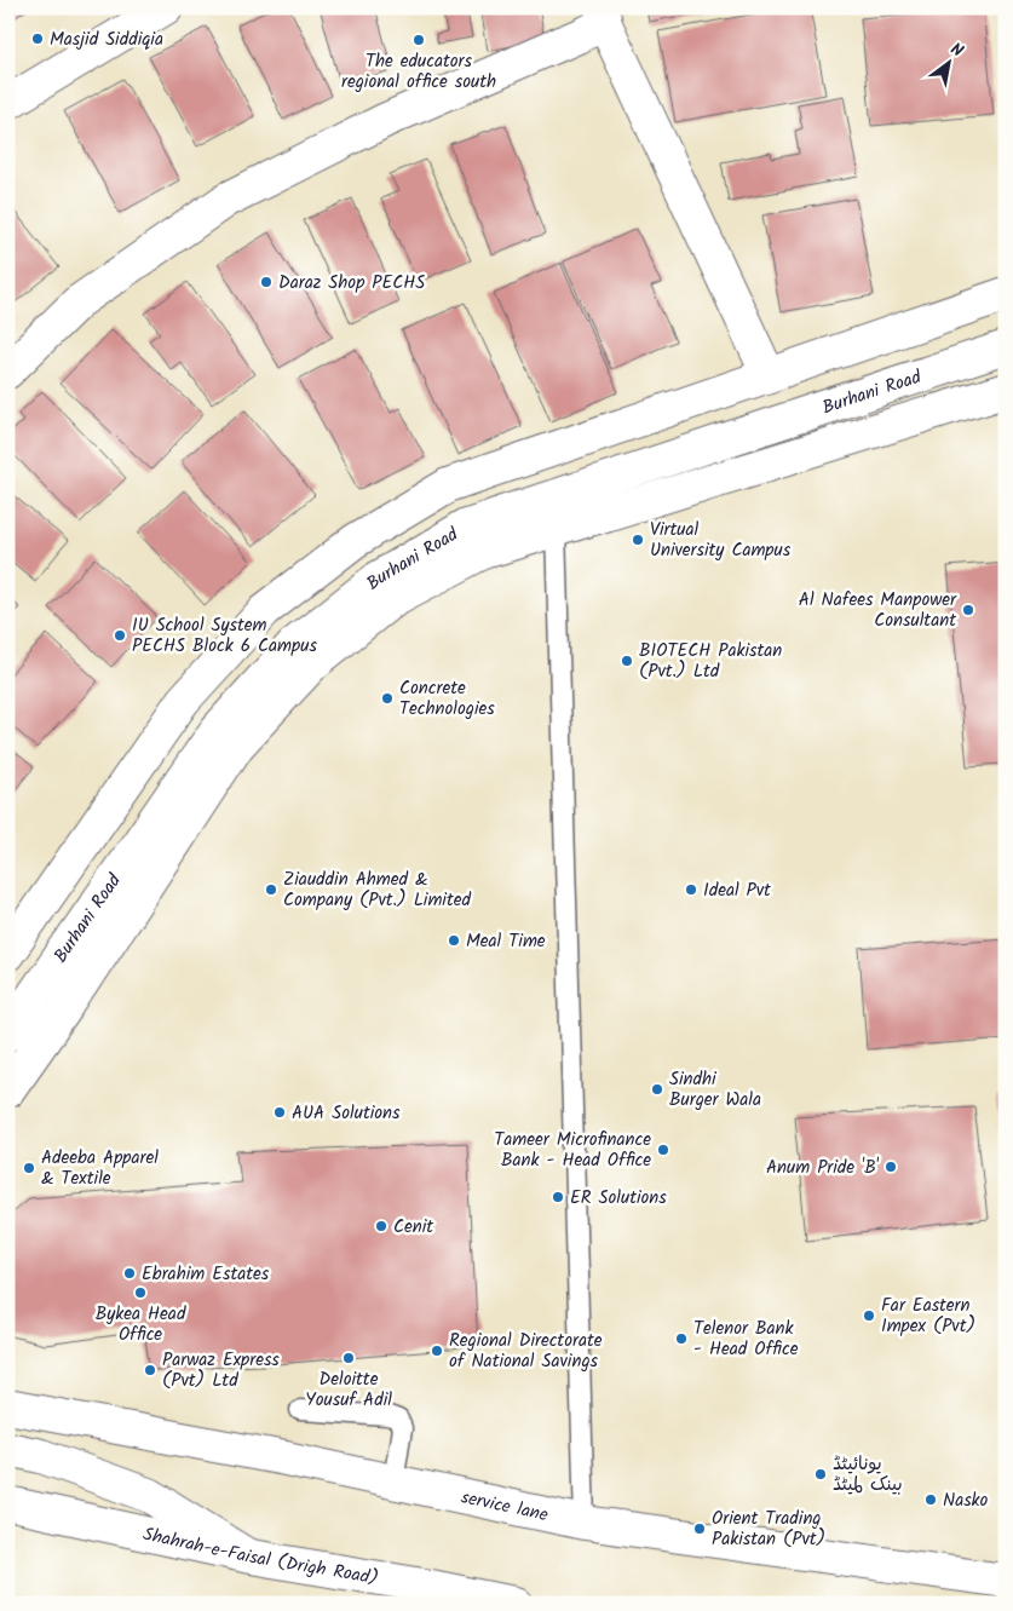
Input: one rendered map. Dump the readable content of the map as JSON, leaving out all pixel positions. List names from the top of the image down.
{
  "streets": {
    "main road": ["Burhani Road", "service lane", "Shahrah-e-Faisal (Drigh Road)"]
  },
  "places": [
    "Masjid Siddiqia",
    "The educators regional office south",
    "Daraz Shop PECHS",
    "Virtual University Campus",
    "Al Nafees Manpower Consultant",
    "IU School System PECHS Block 6 Campus",
    "BIOTECH Pakistan (Pvt.) Ltd",
    "Concrete Technologies",
    "Ziauddin Ahmed & Company (Pvt.) Limited",
    "Ideal Pvt",
    "Meal Time",
    "Sindhi Burger Wala",
    "AUA Solutions",
    "Tameer Microfinance Bank - Head Office",
    "Anum Pride 'B'",
    "Adeeba Apparel & Textile",
    "ER Solutions",
    "Cenit",
    "Ebrahim Estates",
    "Bykea Head Office",
    "Far Eastern Impex (Pvt)",
    "Telenor Bank - Head Office",
    "Regional Directorate of National Savings",
    "Deloitte Yousuf Adil",
    "Parwaz Express (Pvt) Ltd",
    "یونائیٹڈ بینک لمیٹڈ",
    "Nasko",
    "Orient Trading Pakistan (Pvt)"
  ],
  "north": "top right"
}
